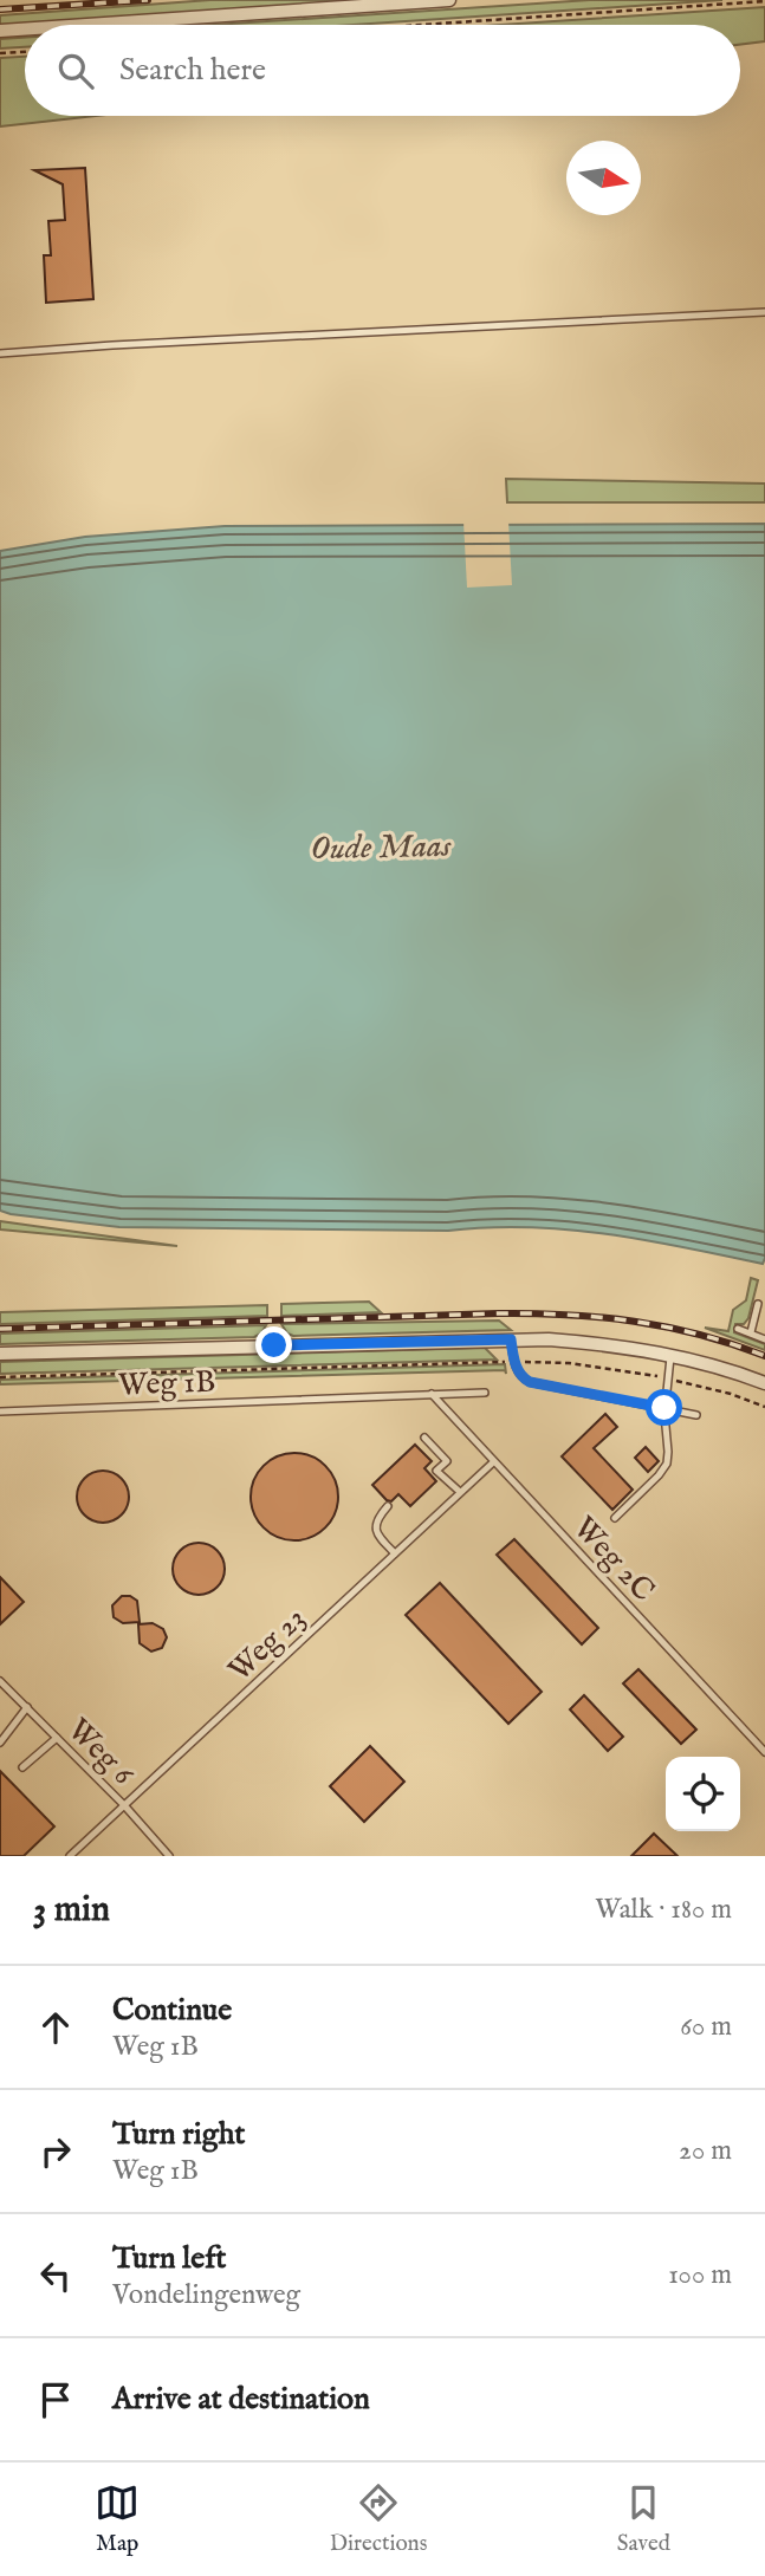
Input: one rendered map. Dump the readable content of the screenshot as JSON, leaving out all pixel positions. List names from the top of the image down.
{
  "streets": {
    "lane": [
      "Weg 1B",
      "Weg 2C",
      "Weg 23",
      "Weg 6"
    ]
  },
  "crossings": [
    ["Weg 1B", "Weg 2C"],
    ["Weg 2C", "Weg 23"],
    ["Weg 23", "Weg 6"]
  ],
  "water": ["Oude Maas"],
  "north": "right",
  "page": {
    "search": "Search here",
    "heading": ["3 min", "Walk · 180 m"],
    "list": [
      ["Continue", "Weg 1B", "60 m"],
      ["Turn right", "Weg 1B", "20 m"],
      ["Turn left", "Vondelingenweg", "100 m"],
      "Arrive at destination"
    ],
    "nav": ["Map", "Directions", "Saved"]
  }
}
